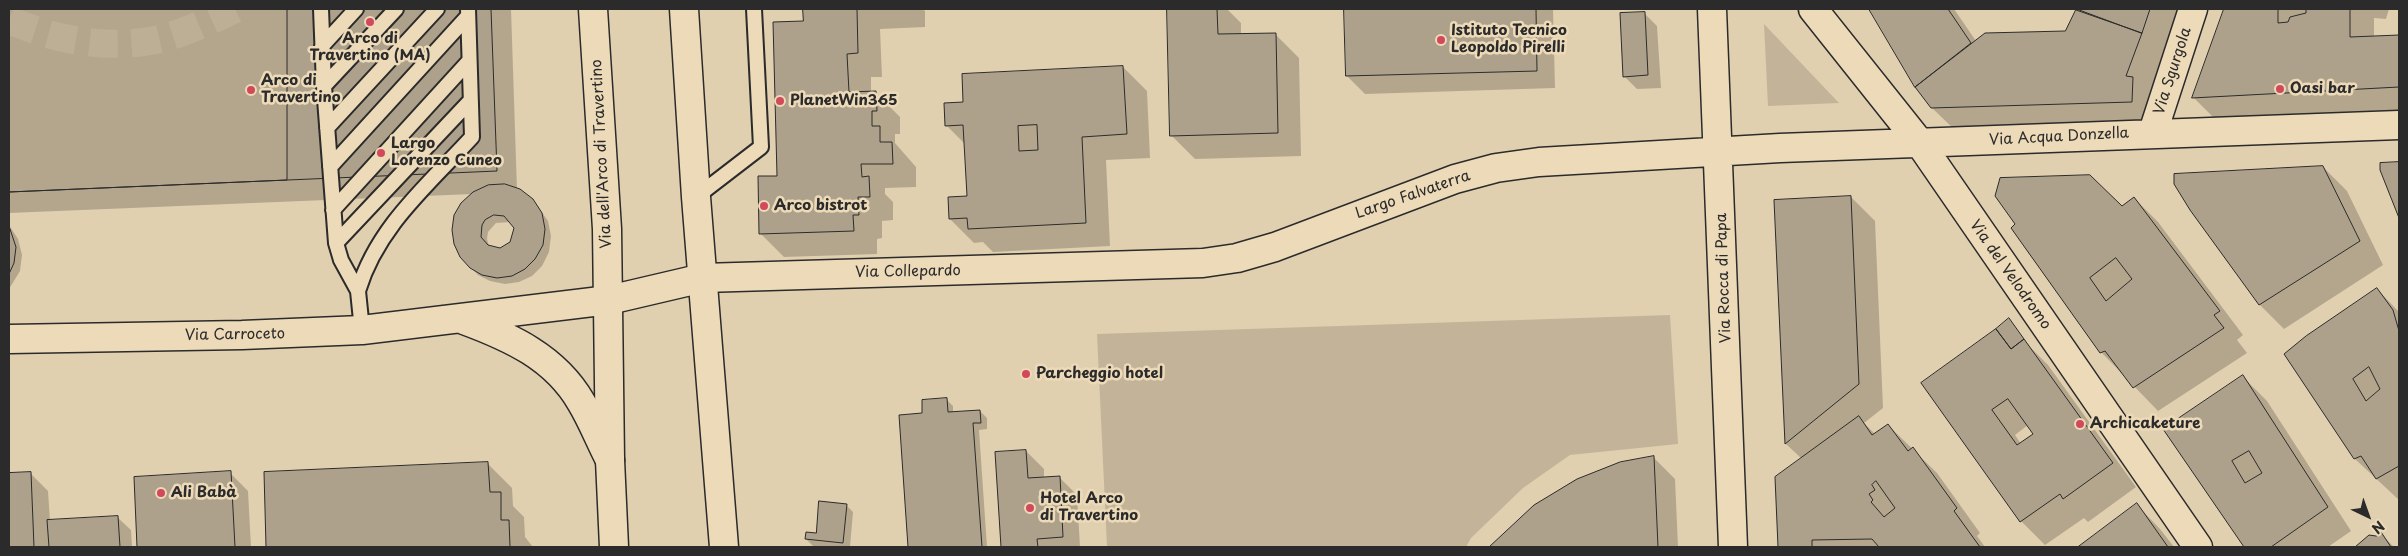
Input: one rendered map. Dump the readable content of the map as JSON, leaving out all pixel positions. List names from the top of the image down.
{
  "streets": {
    "street": [
      "Via Sgurgola",
      "Via Acqua Donzella",
      "Via dell'Arco di Travertino",
      "Largo Falvaterra",
      "Via Collepardo",
      "Via del Velodromo",
      "Via Rocca di Papa",
      "Via Carroceto"
    ]
  },
  "crossings": [
    ["Via Sgurgola", "Via Acqua Donzella"],
    ["Via Acqua Donzella", "Largo Falvaterra"],
    ["Via Acqua Donzella", "Via del Velodromo"],
    ["Via Acqua Donzella", "Via Rocca di Papa"],
    ["Via dell'Arco di Travertino", "Via Carroceto"],
    ["Largo Falvaterra", "Via Collepardo"],
    ["Largo Falvaterra", "Via Rocca di Papa"]
  ],
  "places": [
    "Arco di Travertino (MA)",
    "Istituto Tecnico Leopoldo Pirelli",
    "Oasi bar",
    "Arco di Travertino",
    "PlanetWin365",
    "Largo Lorenzo Cuneo",
    "Arco bistrot",
    "Parcheggio hotel",
    "Archicaketure",
    "Ali Babà",
    "Hotel Arco di Travertino"
  ],
  "north": "bottom right"
}
